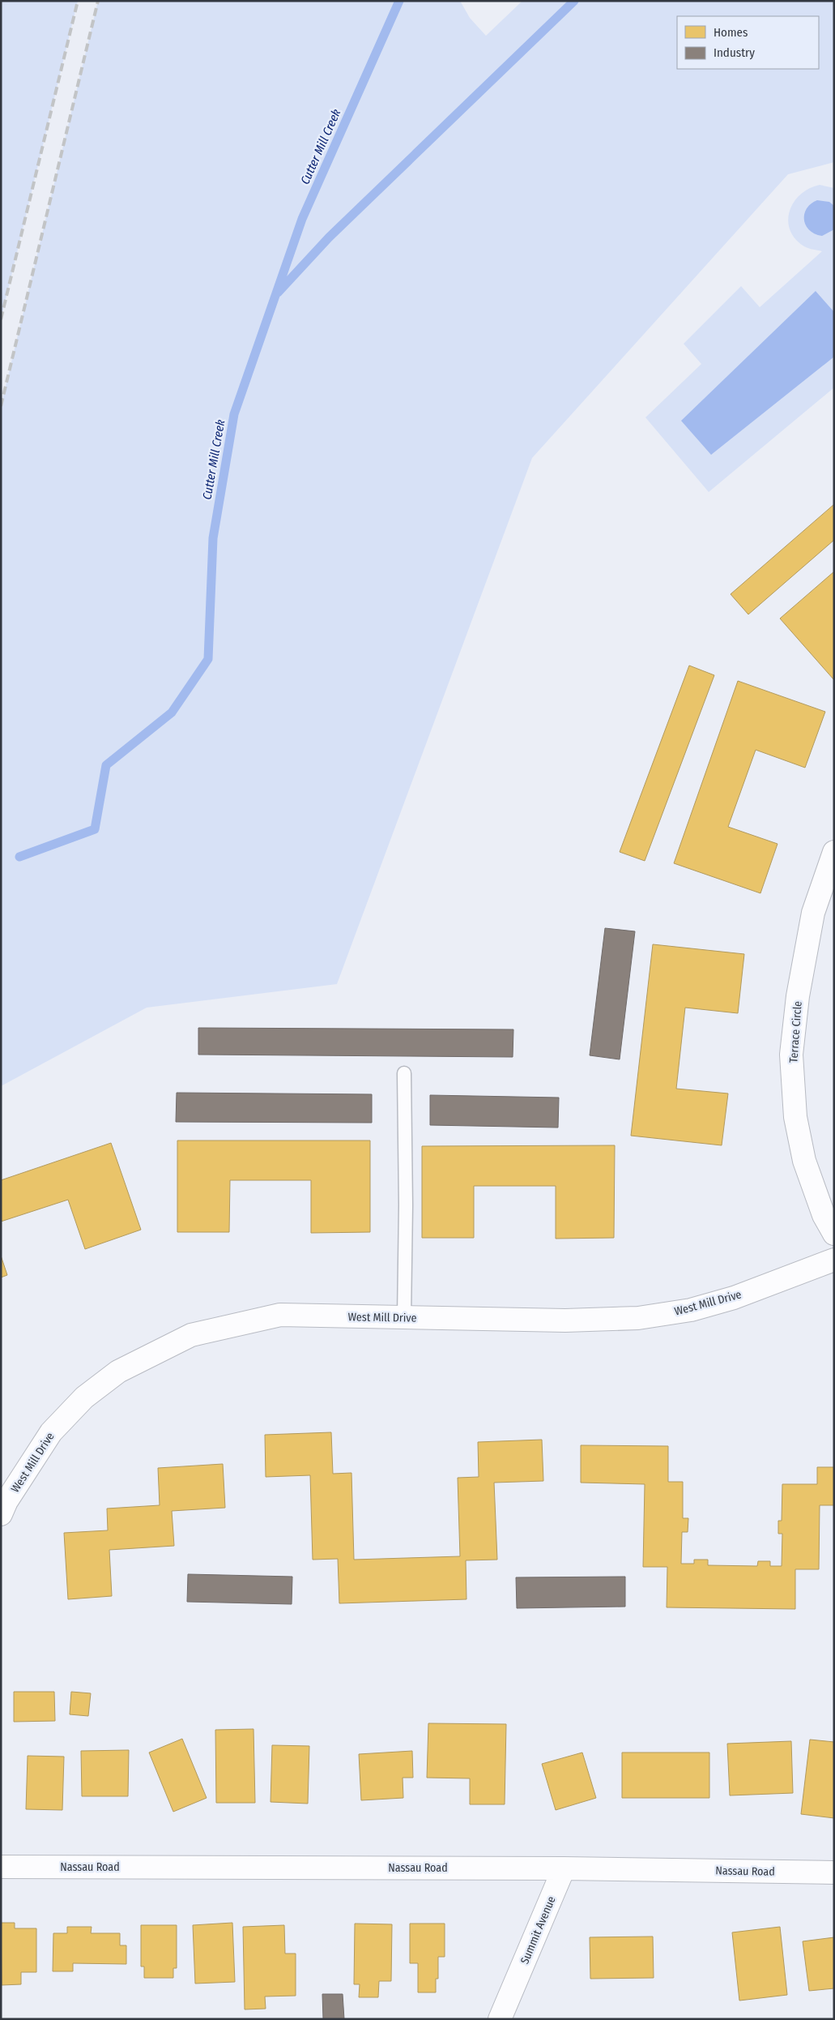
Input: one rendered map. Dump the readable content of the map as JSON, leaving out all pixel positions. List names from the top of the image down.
{
  "streets": {
    "street": [
      "Terrace Circle",
      "West Mill Drive",
      "Nassau Road",
      "Summit Avenue"
    ]
  },
  "crossings": [
    ["Nassau Road", "Summit Avenue"]
  ],
  "water": ["Cutter Mill Creek"],
  "legend": ["Homes", "Industry"]
}
